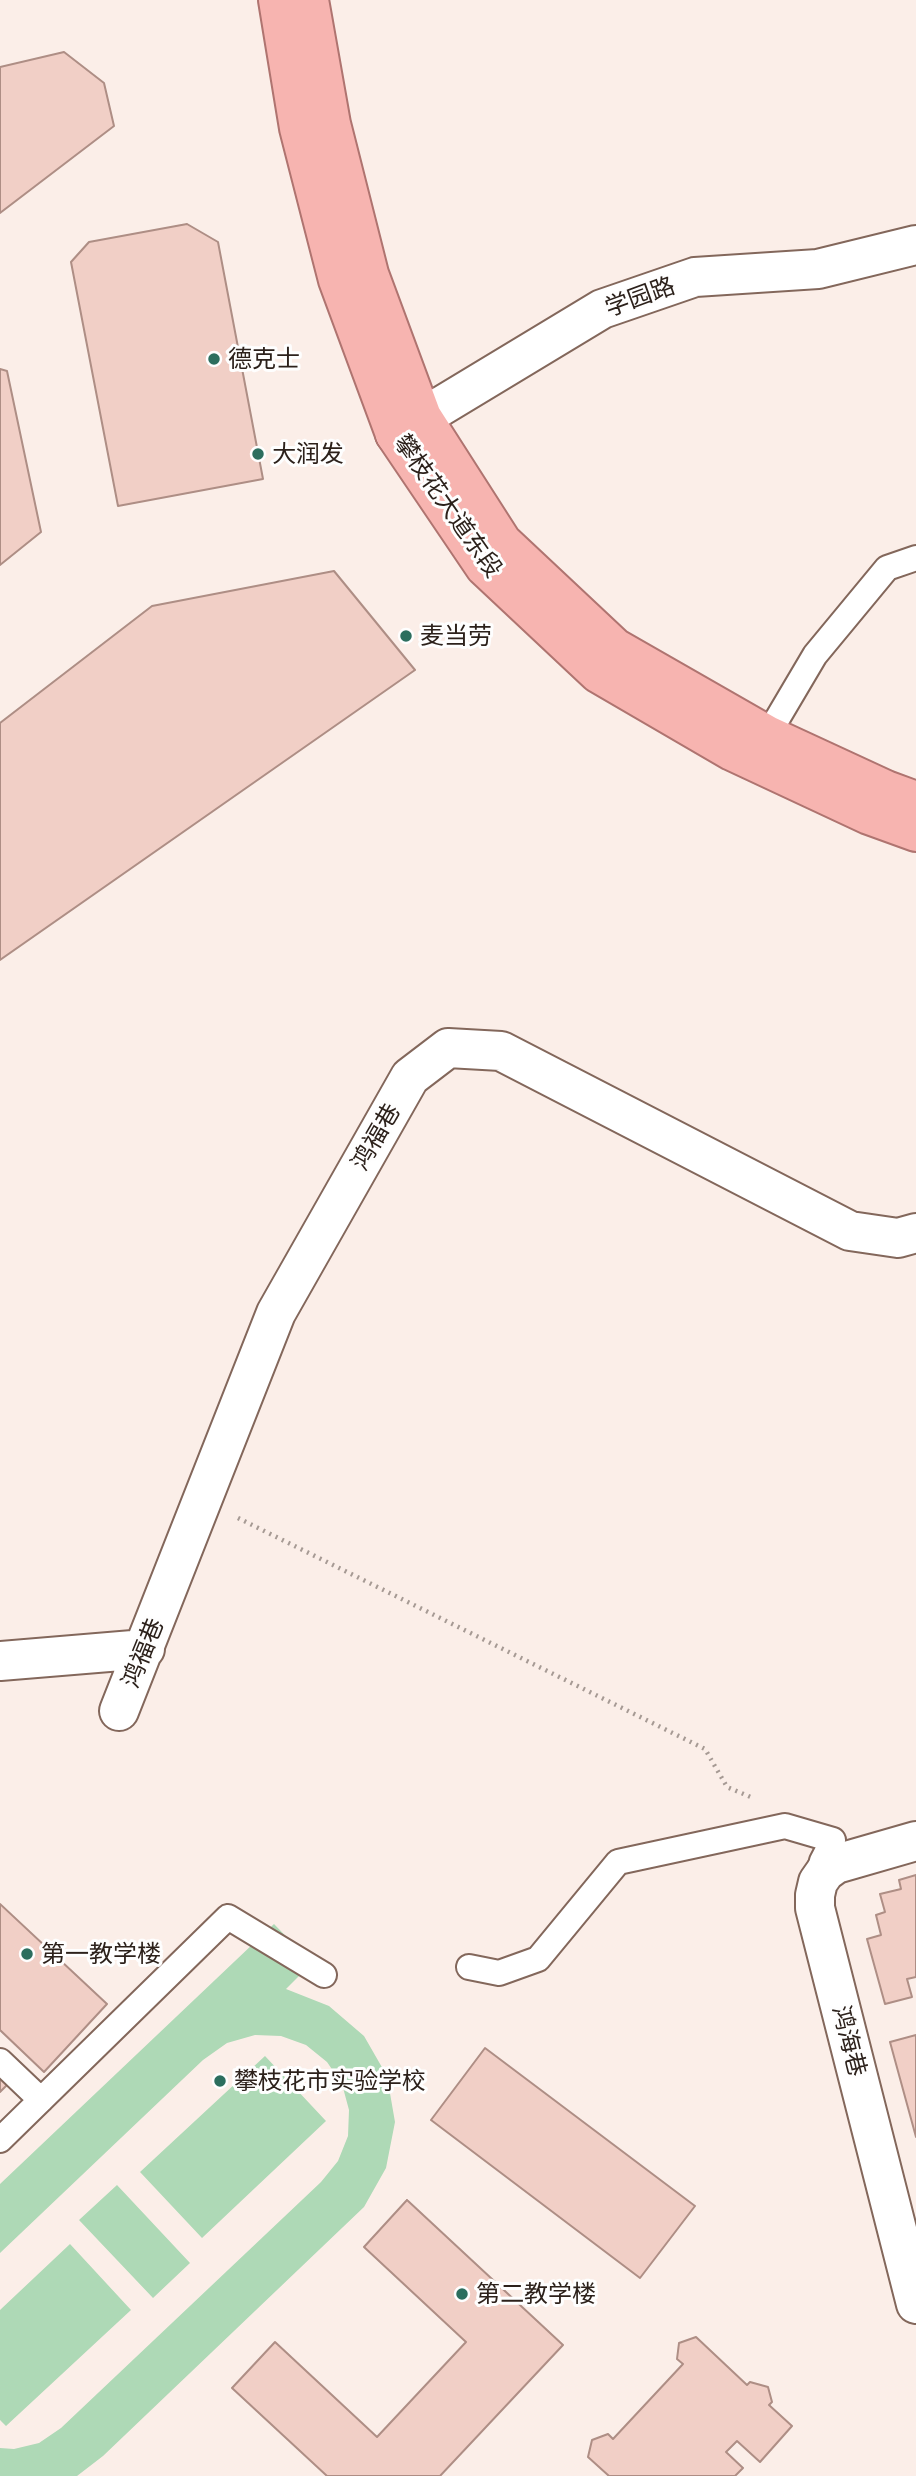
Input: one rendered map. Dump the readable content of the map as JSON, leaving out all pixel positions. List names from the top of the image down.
{
  "streets": {
    "highway": ["攀枝花大道东段"],
    "street": ["学园路", "鸿福巷", "鸿海巷"]
  },
  "crossings": [
    ["学园路", "攀枝花大道东段"]
  ],
  "places": [
    "德克士",
    "大润发",
    "麦当劳",
    "第一教学楼",
    "攀枝花市实验学校",
    "第二教学楼"
  ]
}
